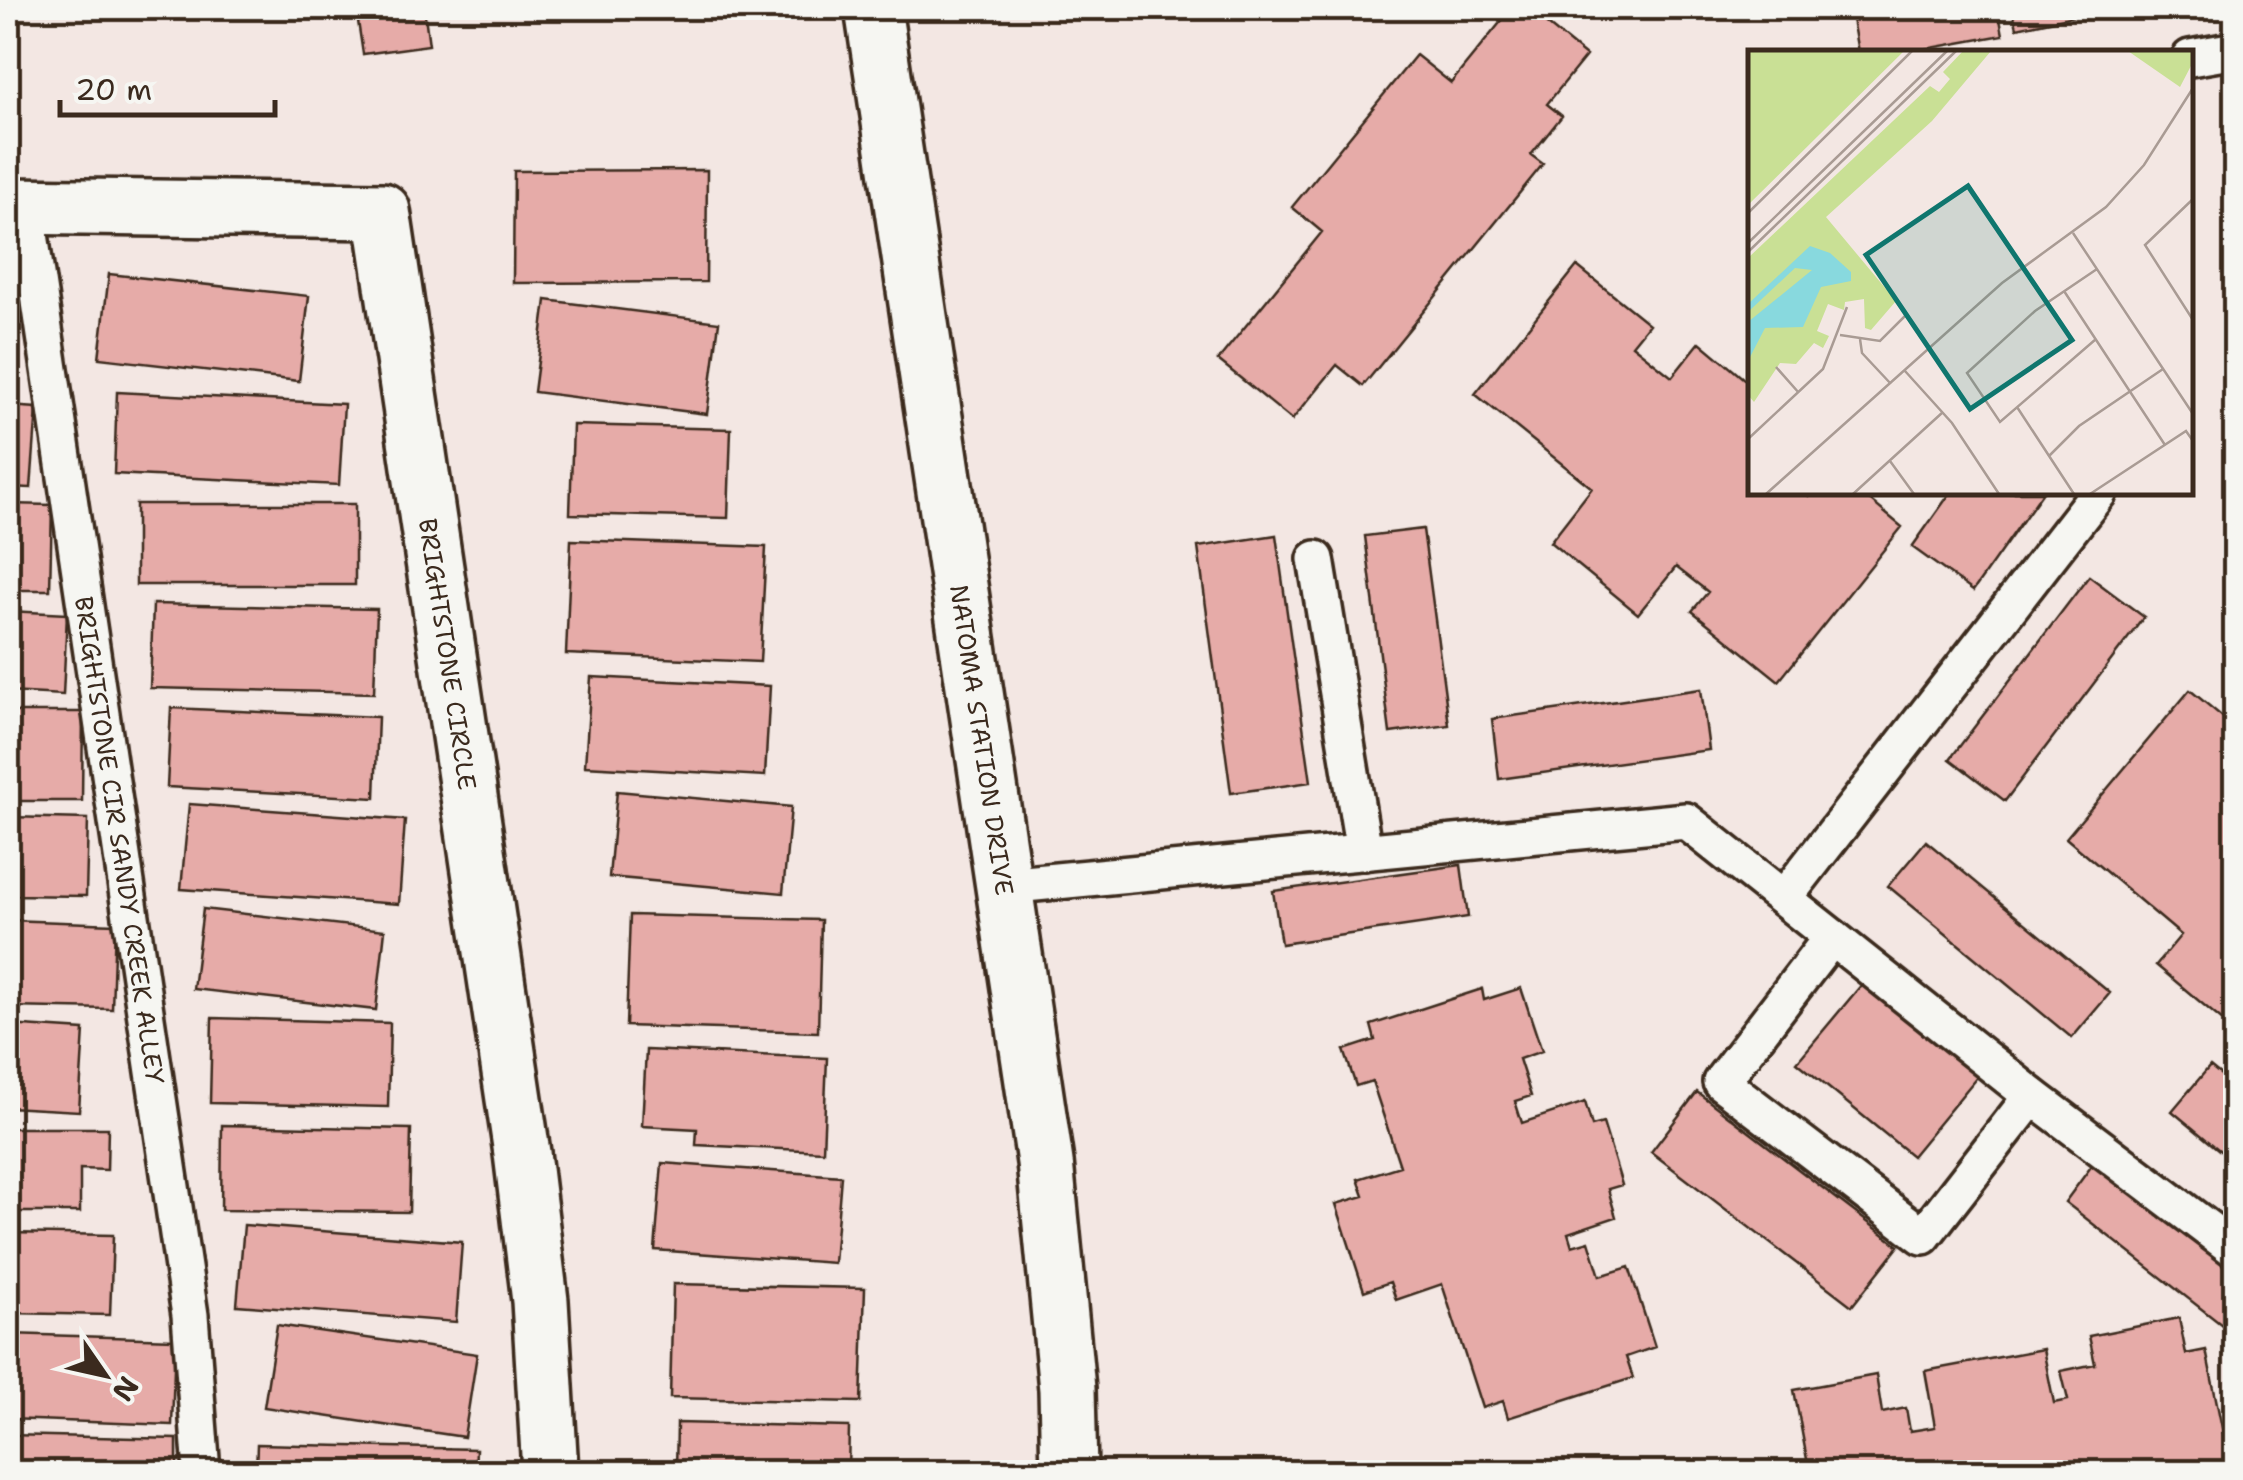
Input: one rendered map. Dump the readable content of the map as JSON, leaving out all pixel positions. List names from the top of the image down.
{
  "streets": {
    "street": ["BRIGHTSTONE CIRCLE", "NATOMA STATION DRIVE"],
    "lane": ["BRIGHTSTONE CIR SANDY CREEK ALLEY"]
  },
  "crossings": [
    ["BRIGHTSTONE CIRCLE", "BRIGHTSTONE CIR SANDY CREEK ALLEY"]
  ],
  "scale_bar": "20 m",
  "north": "bottom right"
}
